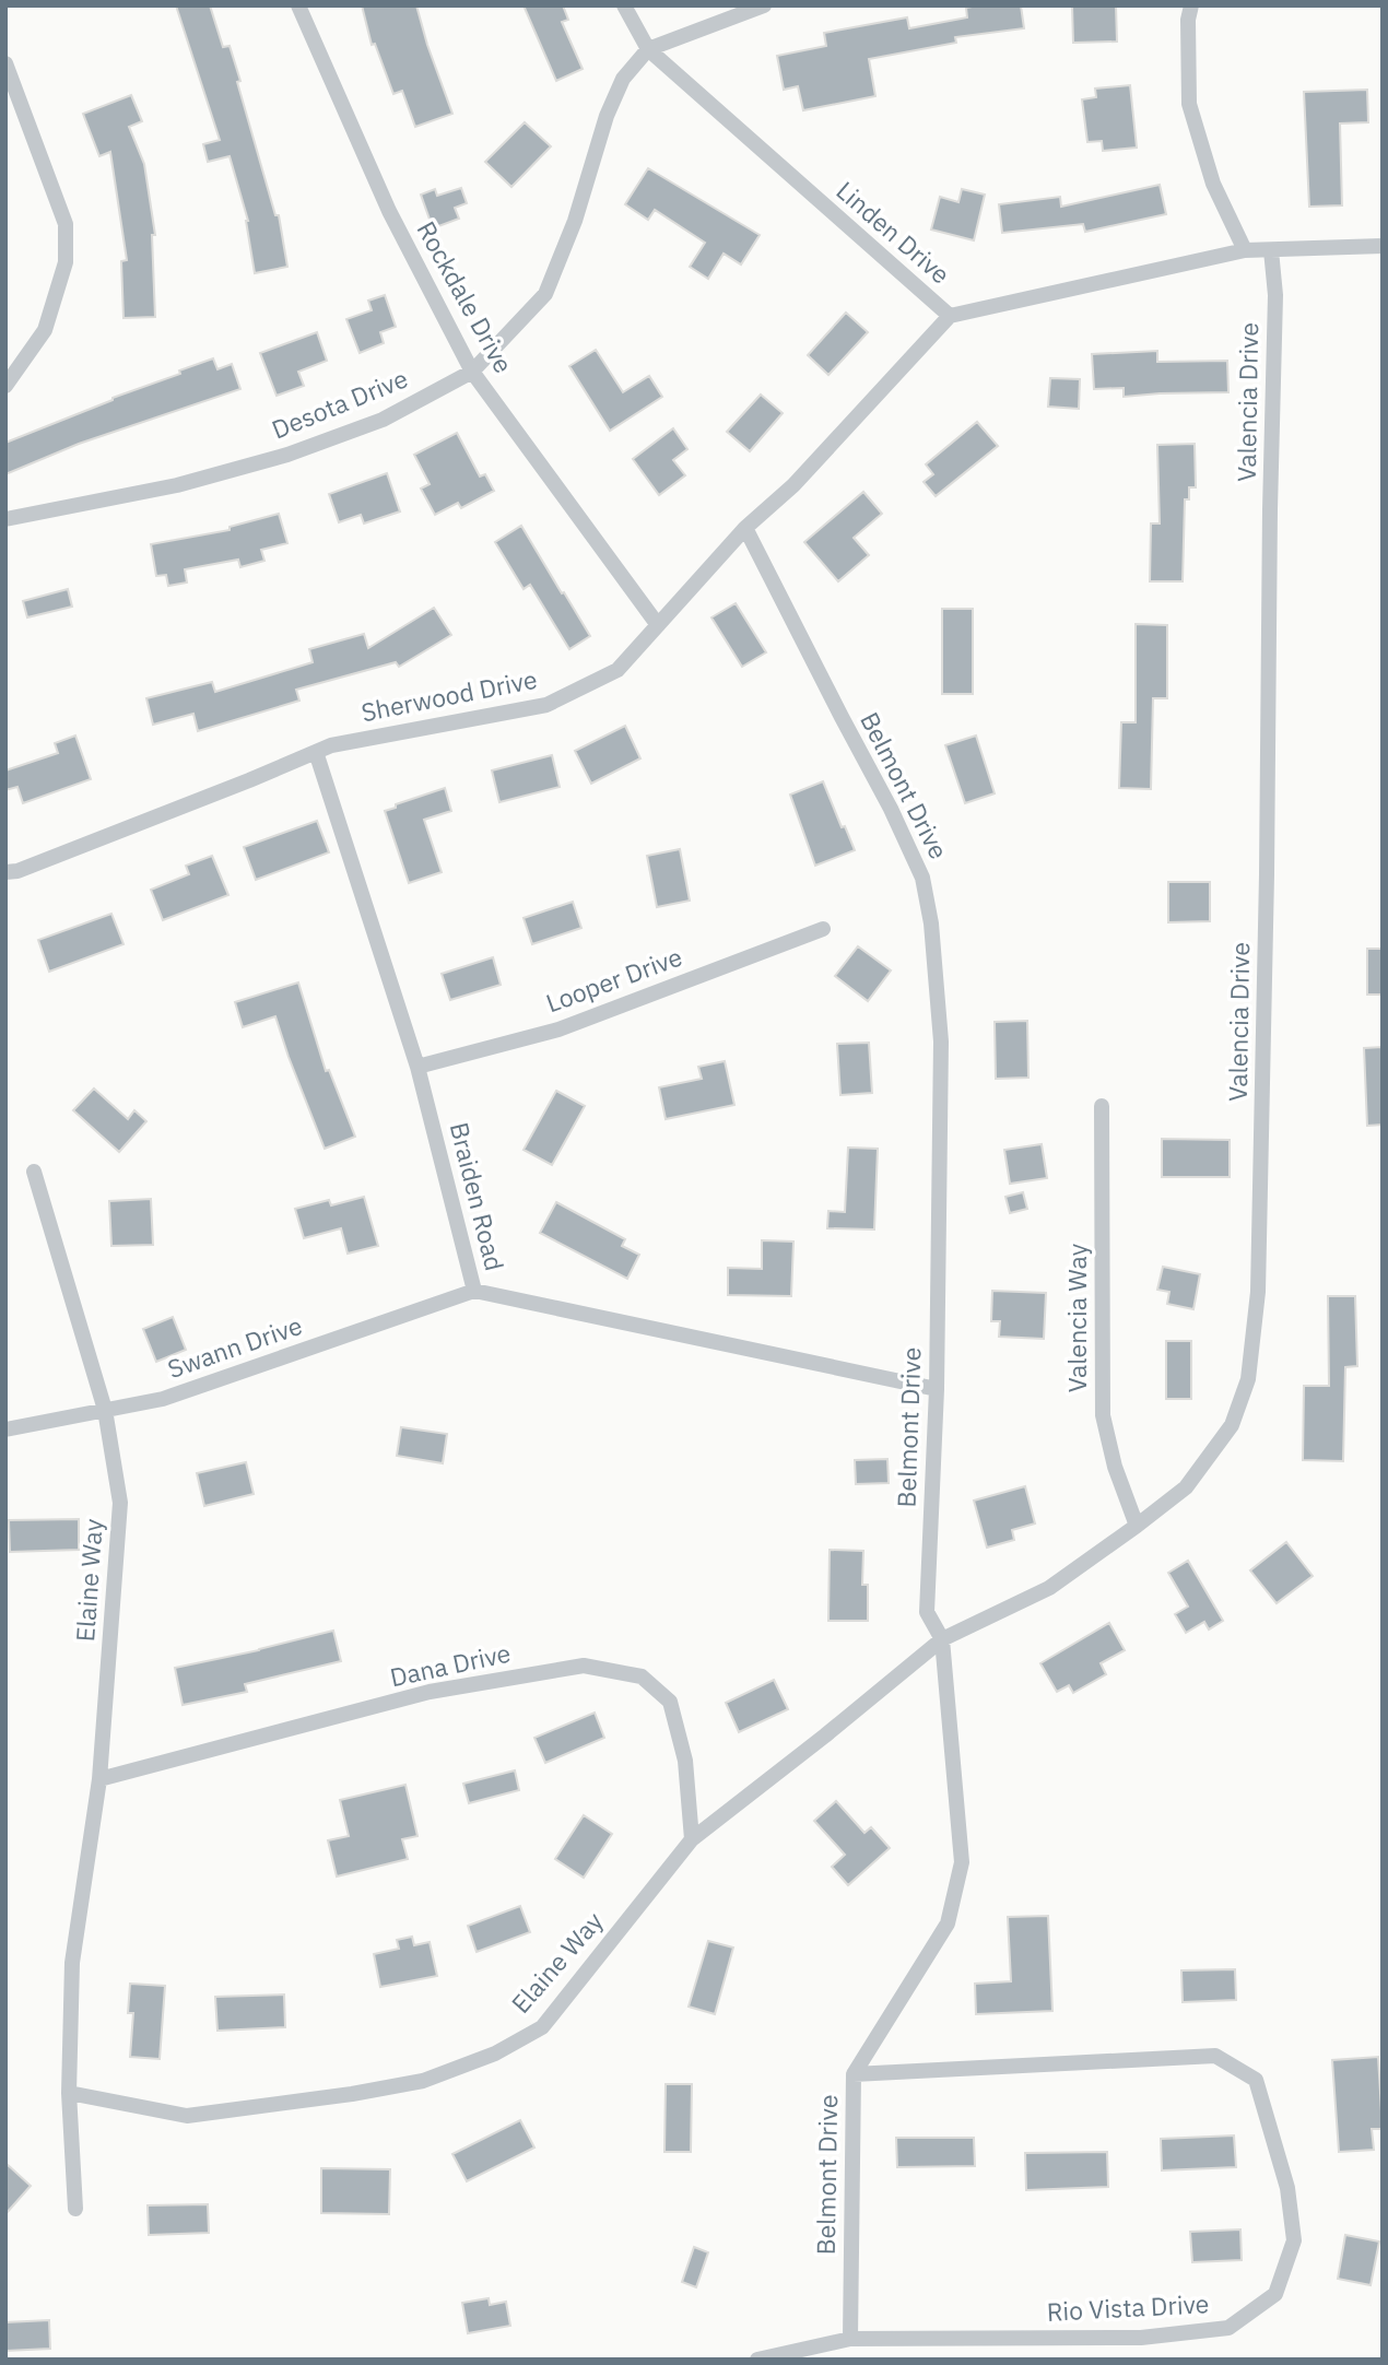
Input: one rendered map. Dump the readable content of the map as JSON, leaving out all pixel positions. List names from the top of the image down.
{
  "streets": {
    "street": [
      "Linden Drive",
      "Rockdale Drive",
      "Valencia Drive",
      "Desota Drive",
      "Sherwood Drive",
      "Belmont Drive",
      "Looper Drive",
      "Braiden Road",
      "Valencia Way",
      "Swann Drive",
      "Elaine Way",
      "Dana Drive",
      "Rio Vista Drive"
    ]
  },
  "crossings": [
    ["Linden Drive", "Valencia Drive"],
    ["Linden Drive", "Desota Drive"],
    ["Linden Drive", "Sherwood Drive"],
    ["Rockdale Drive", "Desota Drive"],
    ["Rockdale Drive", "Sherwood Drive"],
    ["Valencia Drive", "Belmont Drive"],
    ["Valencia Drive", "Valencia Way"],
    ["Valencia Drive", "Elaine Way"],
    ["Sherwood Drive", "Belmont Drive"],
    ["Sherwood Drive", "Braiden Road"],
    ["Belmont Drive", "Braiden Road"],
    ["Belmont Drive", "Elaine Way"],
    ["Belmont Drive", "Rio Vista Drive"],
    ["Looper Drive", "Braiden Road"],
    ["Braiden Road", "Swann Drive"],
    ["Swann Drive", "Elaine Way"],
    ["Elaine Way", "Dana Drive"]
  ]
}
